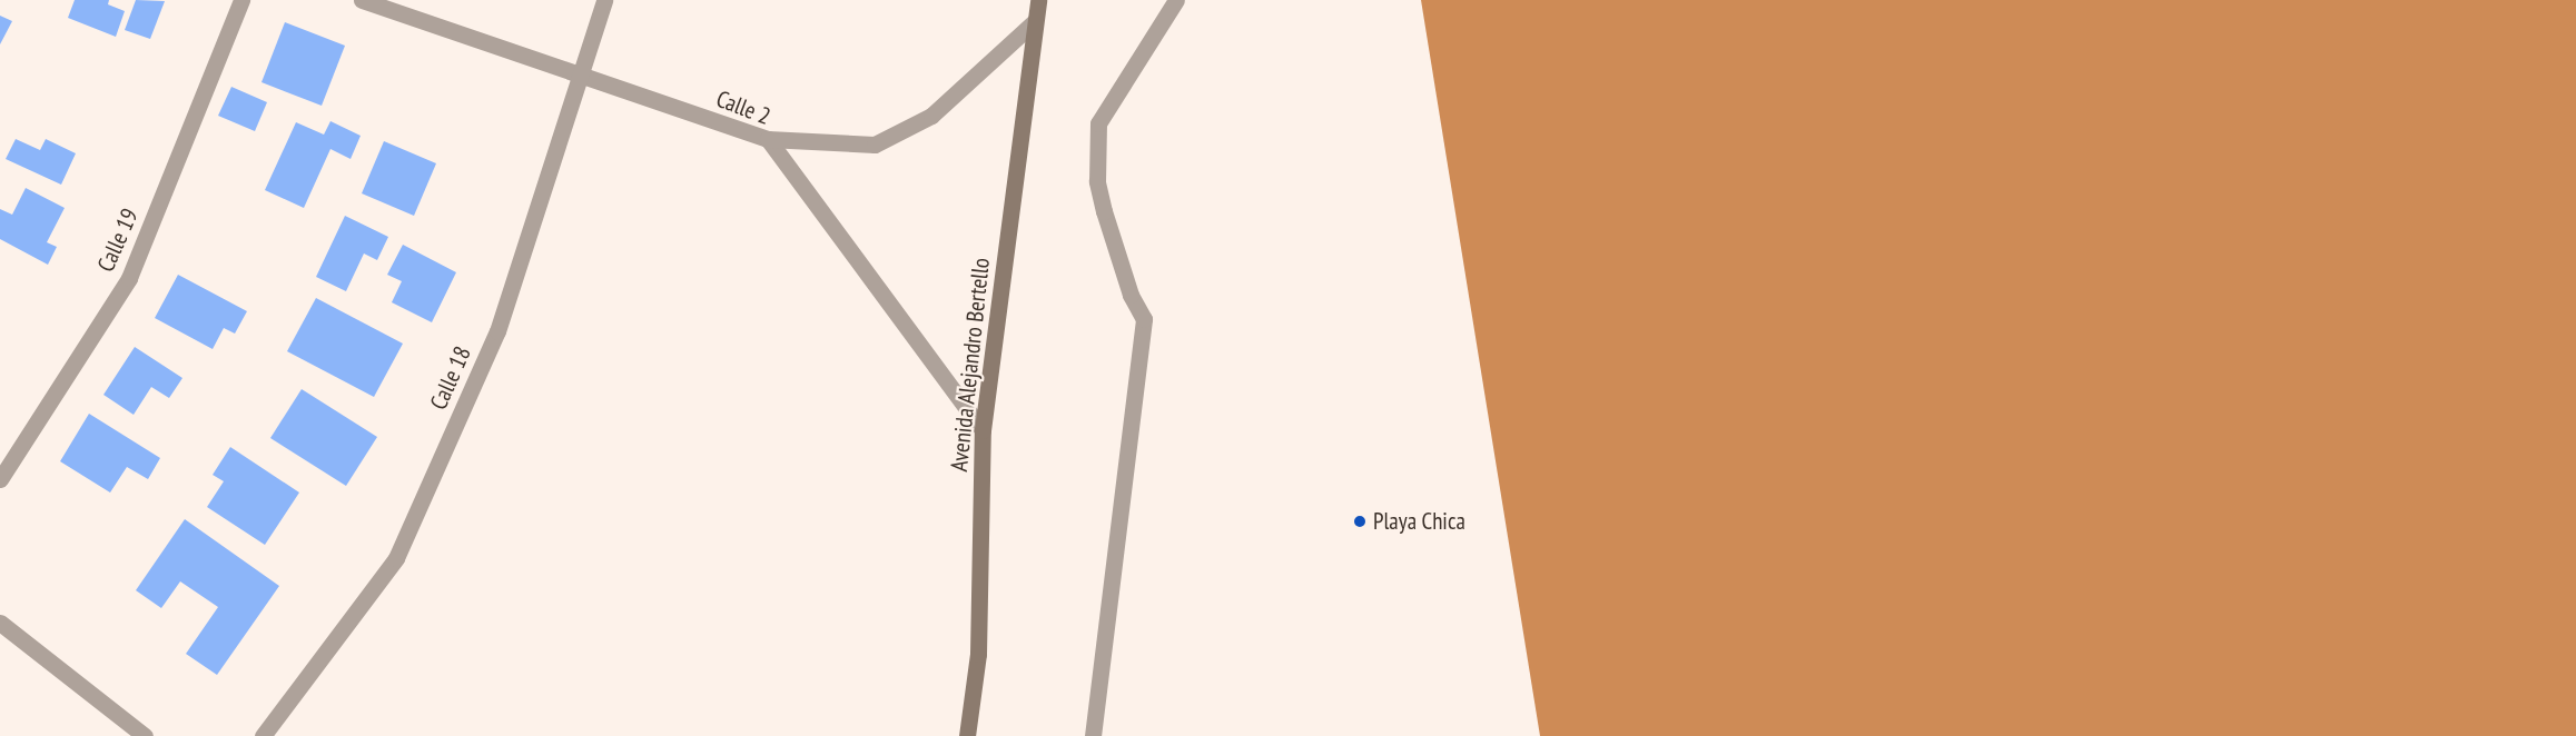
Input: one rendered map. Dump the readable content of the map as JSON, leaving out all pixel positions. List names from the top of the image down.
{
  "streets": {
    "main road": ["Avenida Alejandro Bertello"],
    "street": ["Calle 2", "Calle 19", "Calle 18"]
  },
  "crossings": [
    ["Calle 2", "Avenida Alejandro Bertello"],
    ["Calle 2", "Calle 18"]
  ],
  "places": ["Playa Chica"]
}
